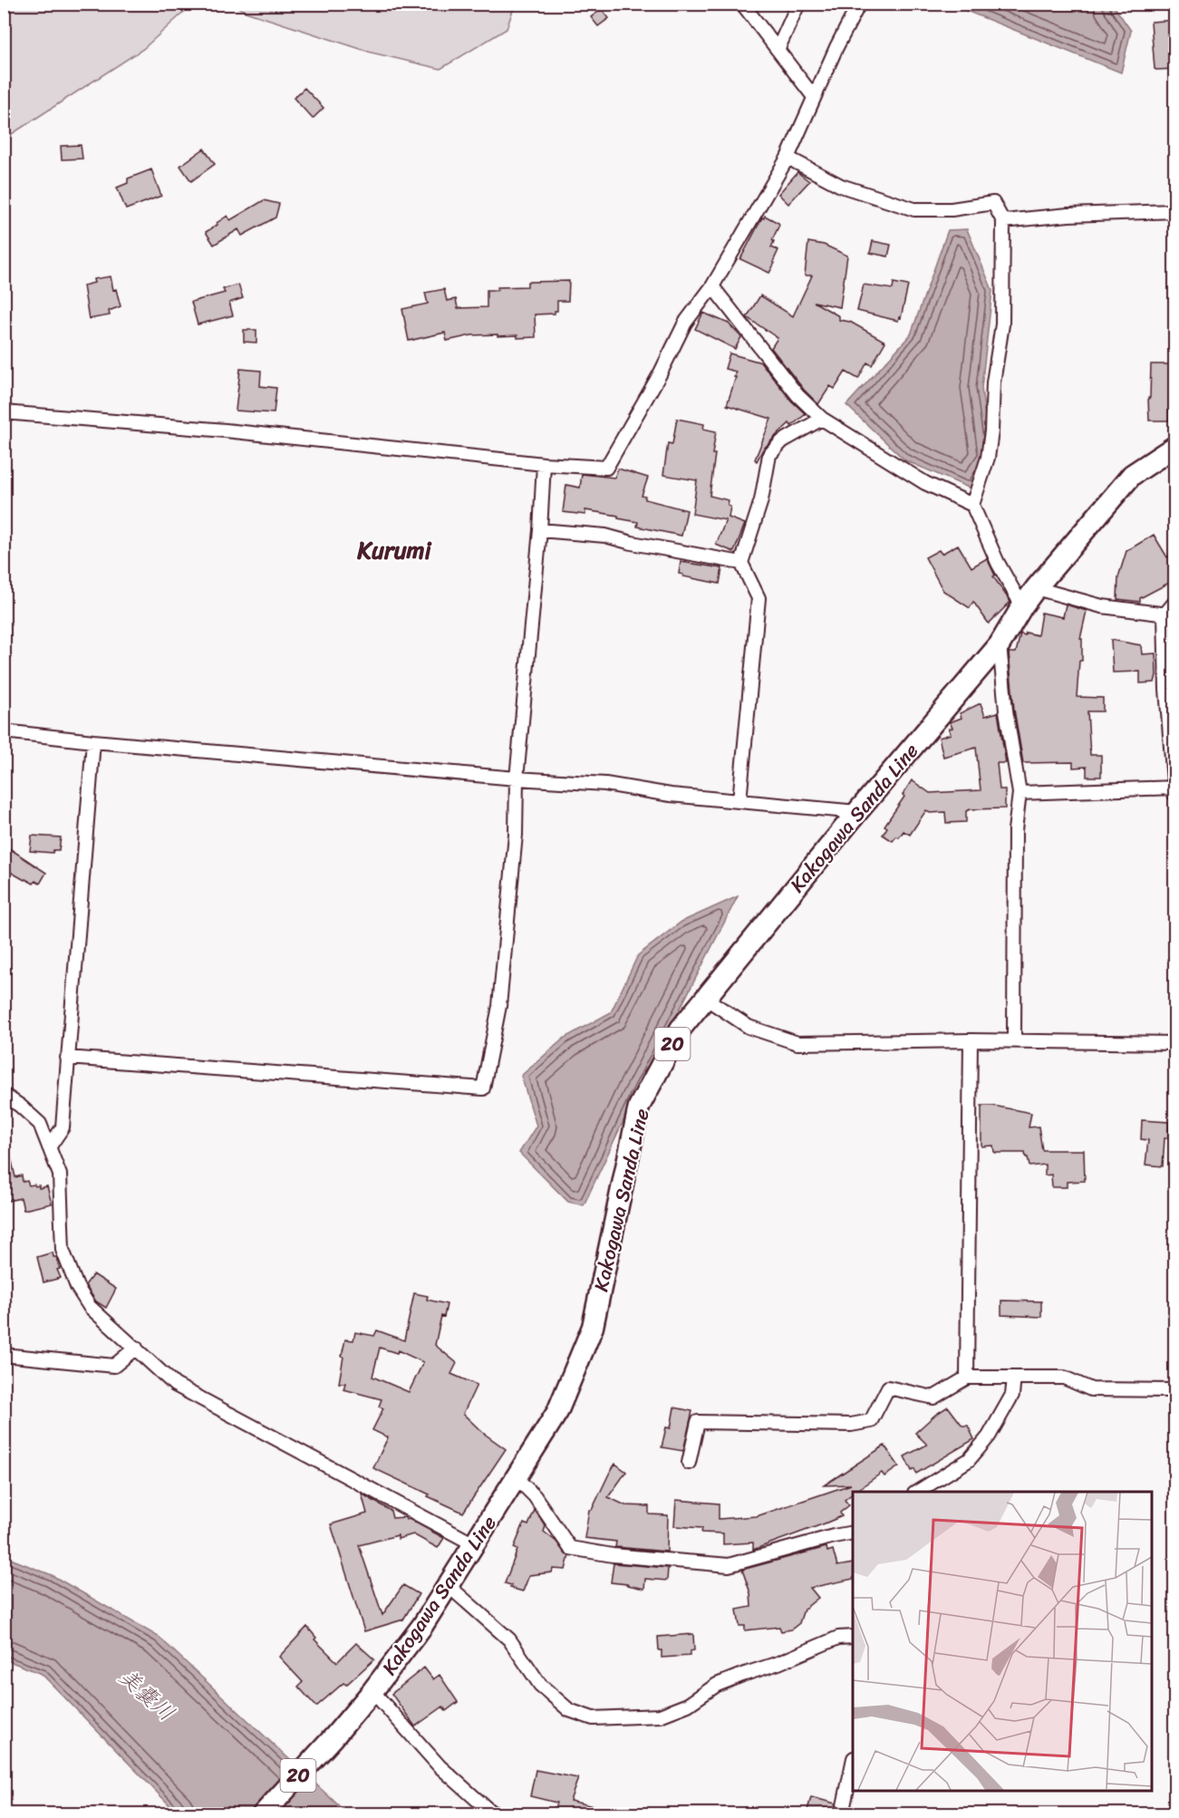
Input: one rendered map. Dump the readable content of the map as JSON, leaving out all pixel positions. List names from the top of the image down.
{
  "streets": {
    "main road": ["Kakogawa Sanda Line", "20"]
  },
  "districts": ["Kurumi"],
  "water": ["美嚢川"]
}
